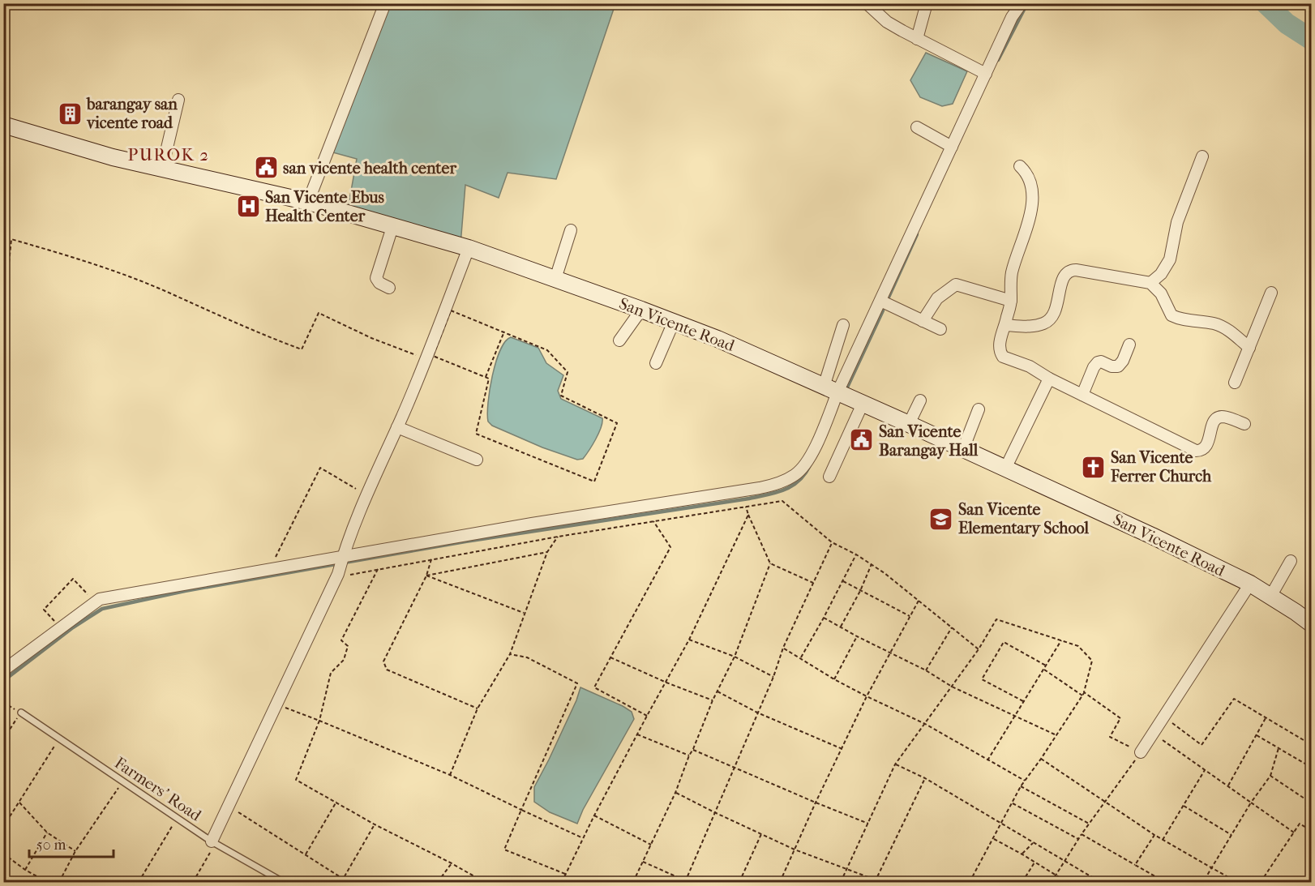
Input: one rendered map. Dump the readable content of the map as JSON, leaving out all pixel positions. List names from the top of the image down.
{
  "streets": {
    "street": ["San Vicente Road"],
    "lane": ["Farmers' Road"]
  },
  "districts": ["PUROK 2"],
  "places": {
    "building": ["barangay san vicente road"],
    "public building": ["san vicente health center", "San Vicente Barangay Hall"],
    "hospital": ["San Vicente Ebus Health Center"],
    "church": ["San Vicente Ferrer Church"],
    "school or university": ["San Vicente Elementary School"]
  },
  "scale_bar": "50 m"
}
